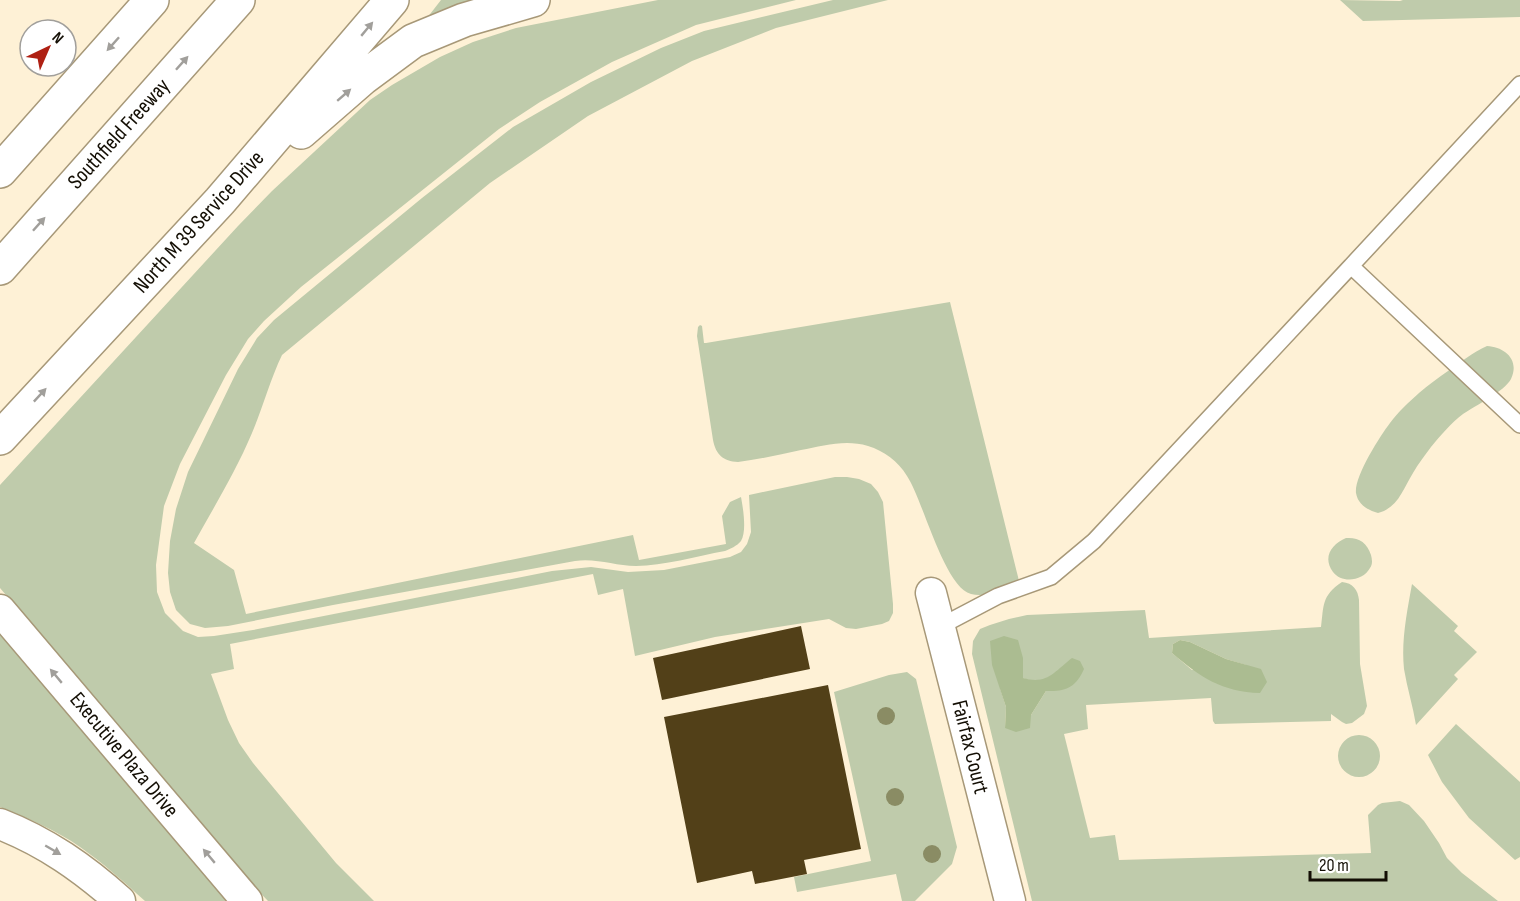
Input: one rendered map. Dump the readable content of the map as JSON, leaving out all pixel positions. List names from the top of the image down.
{
  "streets": {
    "main road": ["Southfield Freeway", "North M 39 Service Drive"],
    "street": ["Fairfax Court", "Executive Plaza Drive"]
  },
  "scale_bar": "20 m",
  "north": "top right"
}
